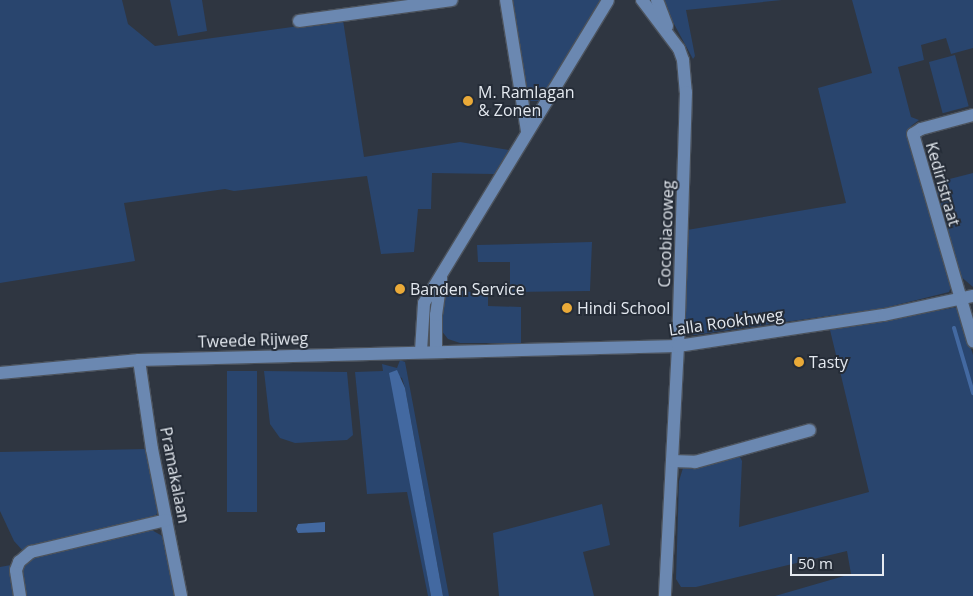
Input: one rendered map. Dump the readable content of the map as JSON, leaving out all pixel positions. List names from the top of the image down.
{
  "streets": {
    "street": [
      "Kediristraat",
      "Cocobiacoweg",
      "Lalla Rookhweg",
      "Tweede Rijweg",
      "Pramakalaan"
    ]
  },
  "crossings": [
    ["Kediristraat", "Lalla Rookhweg"],
    ["Cocobiacoweg", "Lalla Rookhweg"],
    ["Lalla Rookhweg", "Tweede Rijweg"],
    ["Tweede Rijweg", "Pramakalaan"]
  ],
  "places": [
    "M. Ramlagan & Zonen",
    "Banden Service",
    "Hindi School",
    "Tasty"
  ],
  "scale_bar": "50 m"
}
